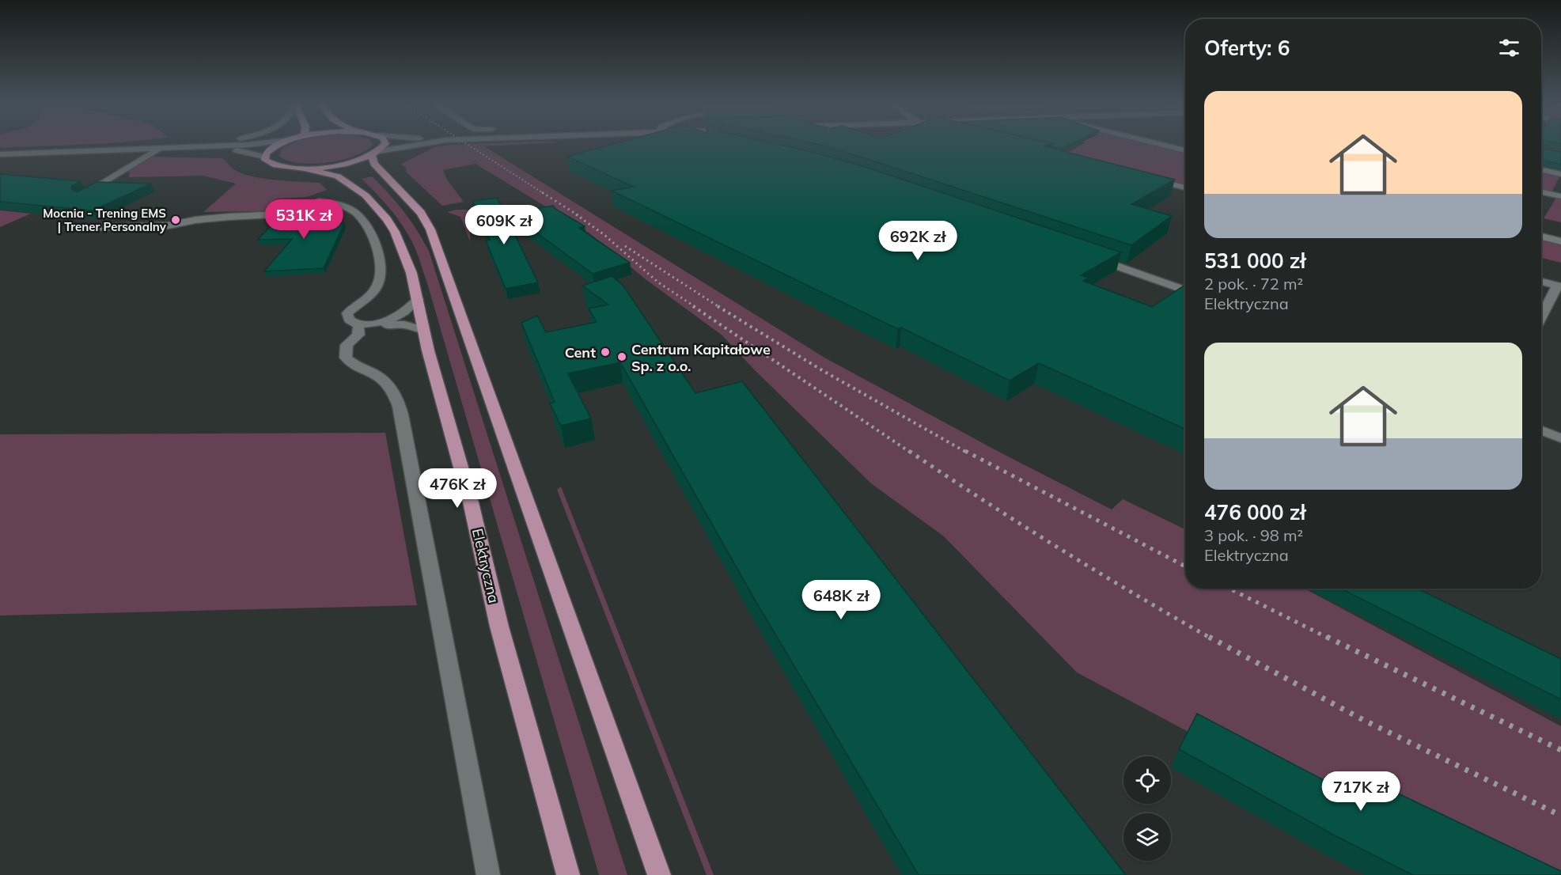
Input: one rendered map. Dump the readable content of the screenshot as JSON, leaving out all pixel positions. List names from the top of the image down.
{
  "streets": {
    "main road": ["Elektryczna"]
  },
  "places": ["Mocnia - Trening EMS | Trener Personalny", "Cent", "Centrum Kapitałowe Sp. z o.o."],
  "page": {
    "heading": "Oferty: 6",
    "list": [
      {
        "name": "531 000 zł",
        "note": "2 pok. · 72 m² · Elektryczna"
      },
      {
        "name": "476 000 zł",
        "note": "3 pok. · 98 m² · Elektryczna"
      }
    ],
    "price": [
      "531K zł",
      "609K zł",
      "692K zł",
      "476K zł",
      "648K zł",
      "717K zł"
    ]
  }
}
